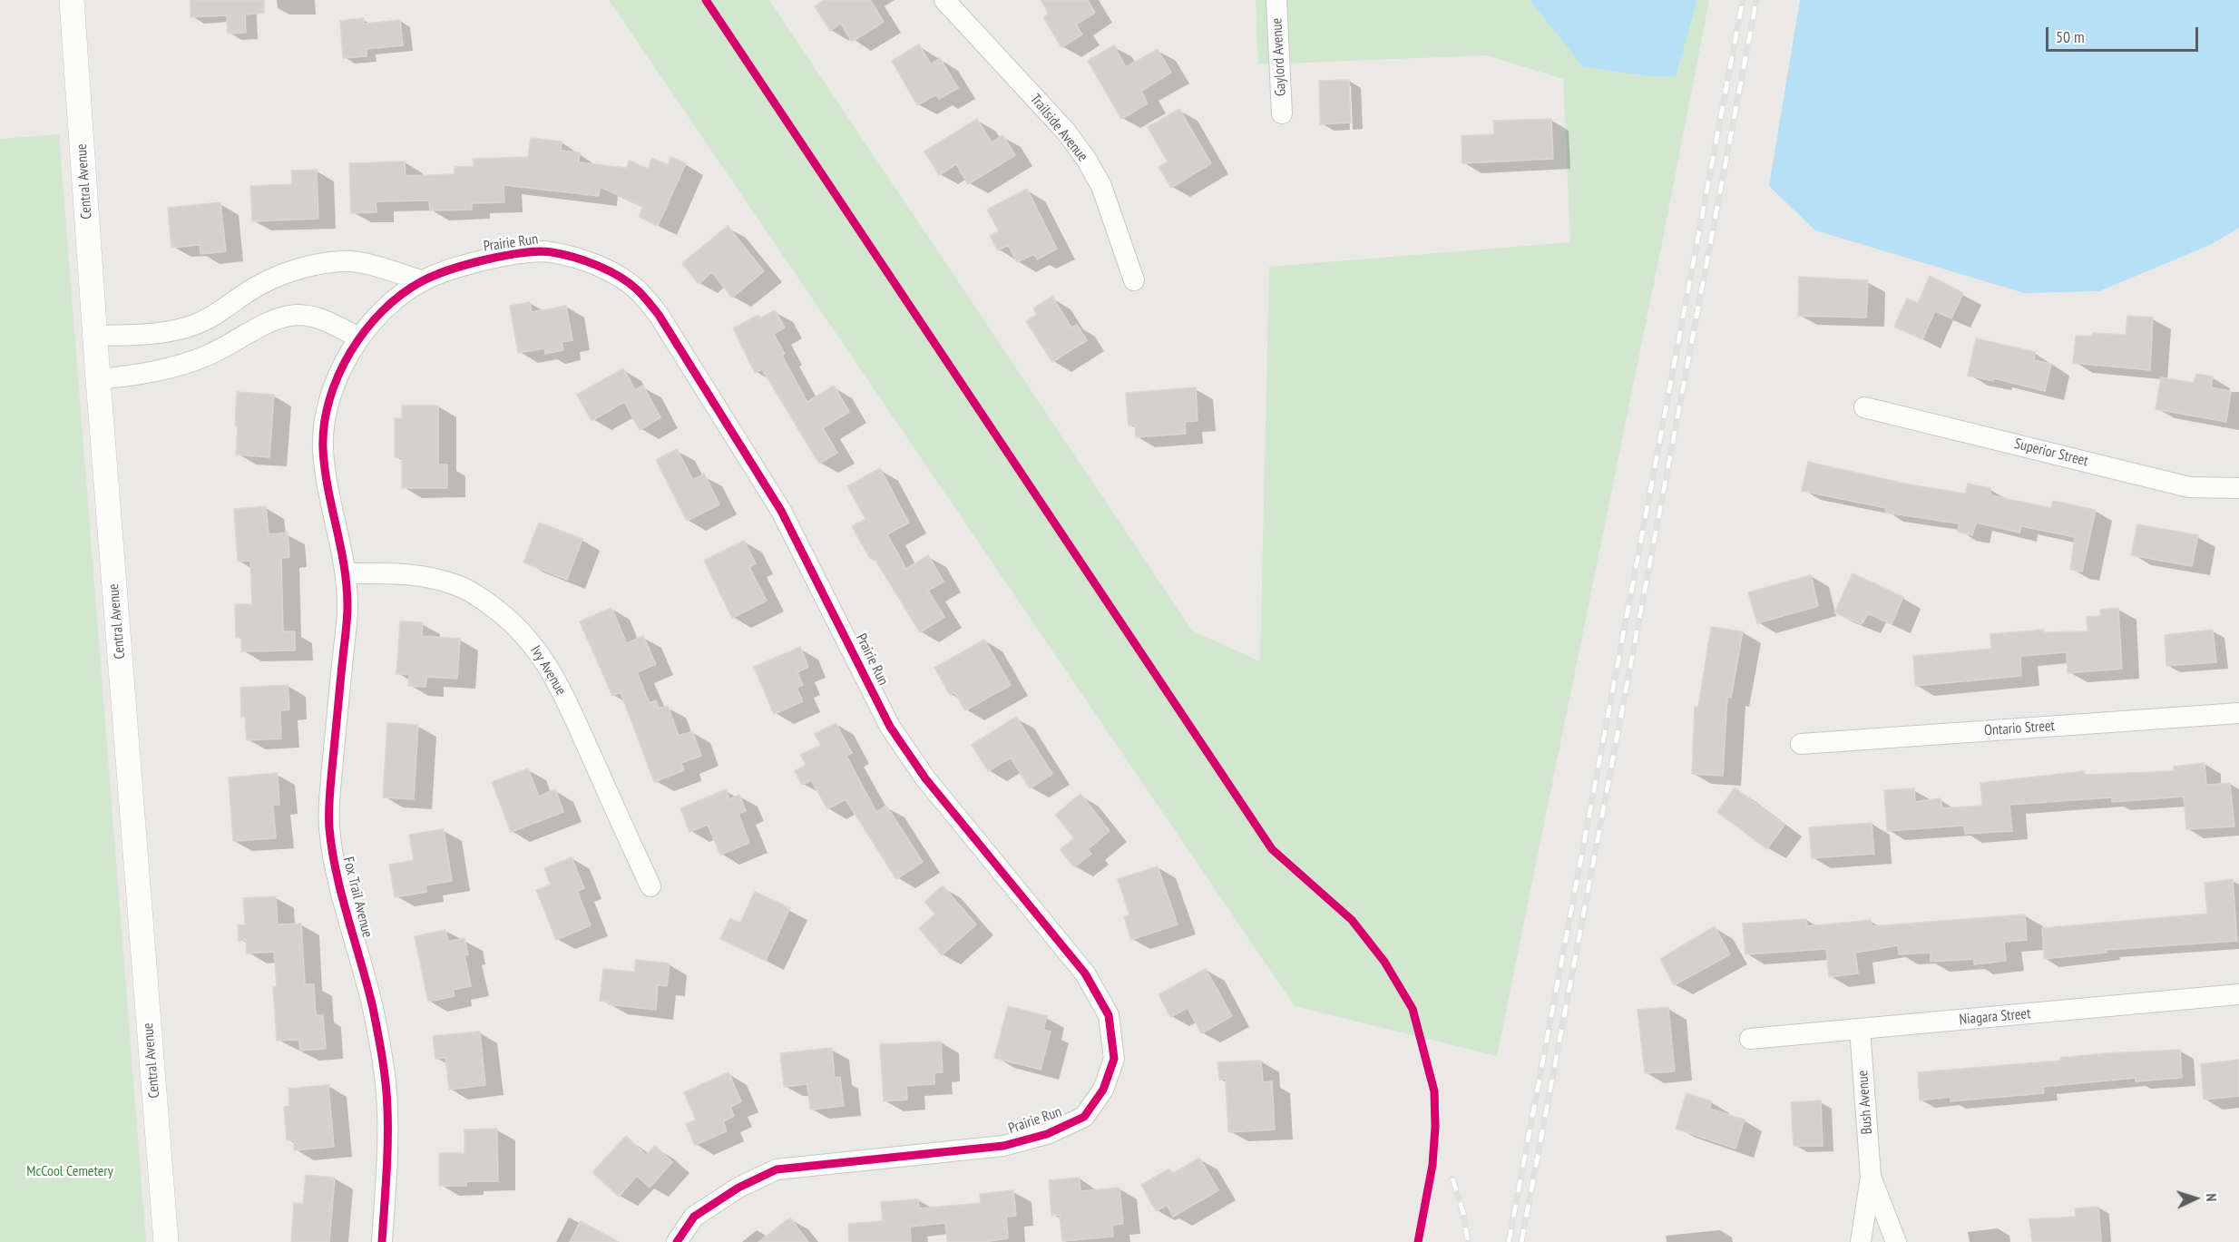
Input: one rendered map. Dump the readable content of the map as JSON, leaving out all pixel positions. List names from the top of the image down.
{
  "streets": {
    "street": [
      "Gaylord Avenue",
      "Trailside Avenue",
      "Central Avenue",
      "Prairie Run",
      "Superior Street",
      "Ivy Avenue",
      "Ontario Street",
      "Fox Trail Avenue",
      "Niagara Street",
      "Bush Avenue"
    ]
  },
  "crossings": [
    ["Prairie Run", "Ivy Avenue"],
    ["Prairie Run", "Fox Trail Avenue"],
    ["Ivy Avenue", "Fox Trail Avenue"],
    ["Niagara Street", "Bush Avenue"]
  ],
  "parks": ["McCool Cemetery"],
  "scale_bar": "50 m",
  "north": "right"
}
